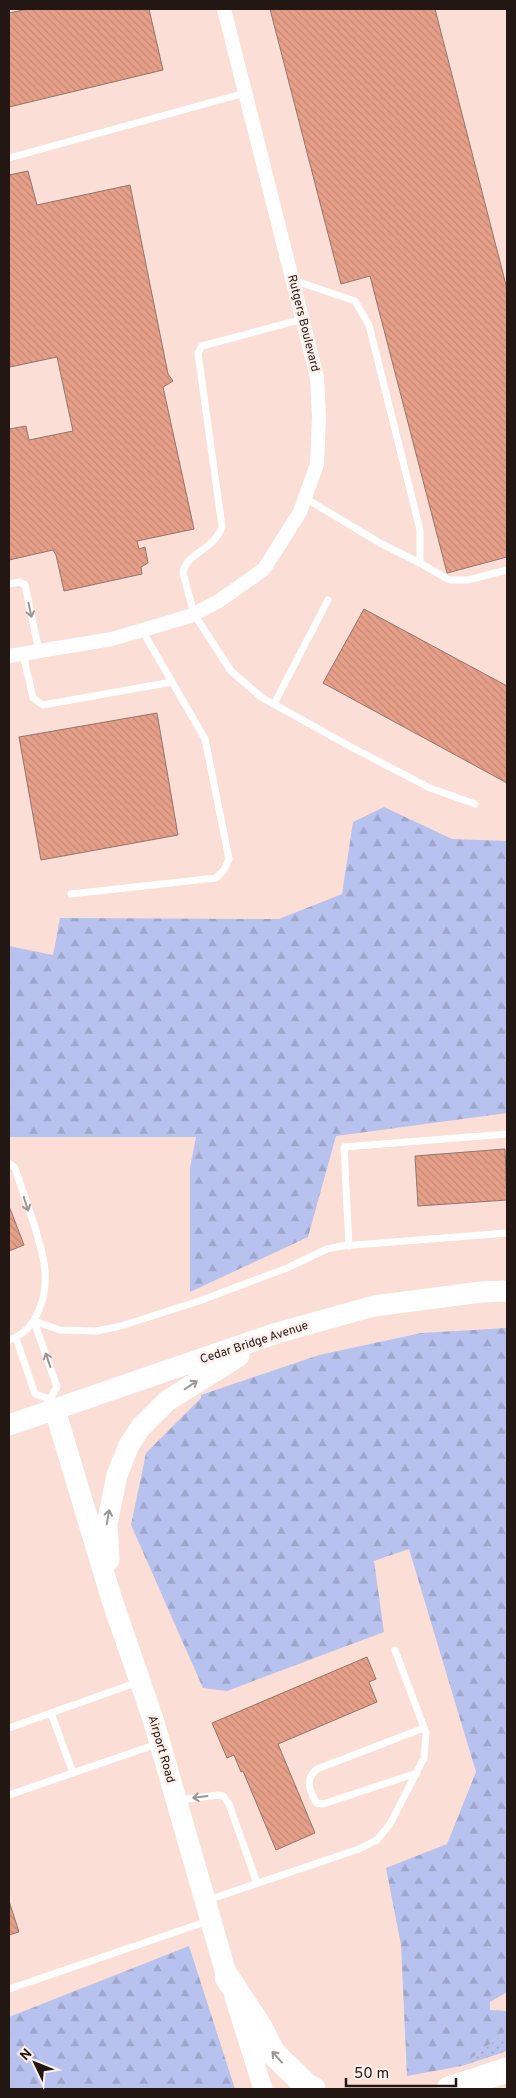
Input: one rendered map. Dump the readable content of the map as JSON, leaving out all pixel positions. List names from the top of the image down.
{
  "streets": {
    "main road": ["Cedar Bridge Avenue", "Airport Road"],
    "street": ["Rutgers Boulevard"]
  },
  "crossings": [
    ["Cedar Bridge Avenue", "Airport Road"]
  ],
  "scale_bar": "50 m",
  "north": "top left"
}
